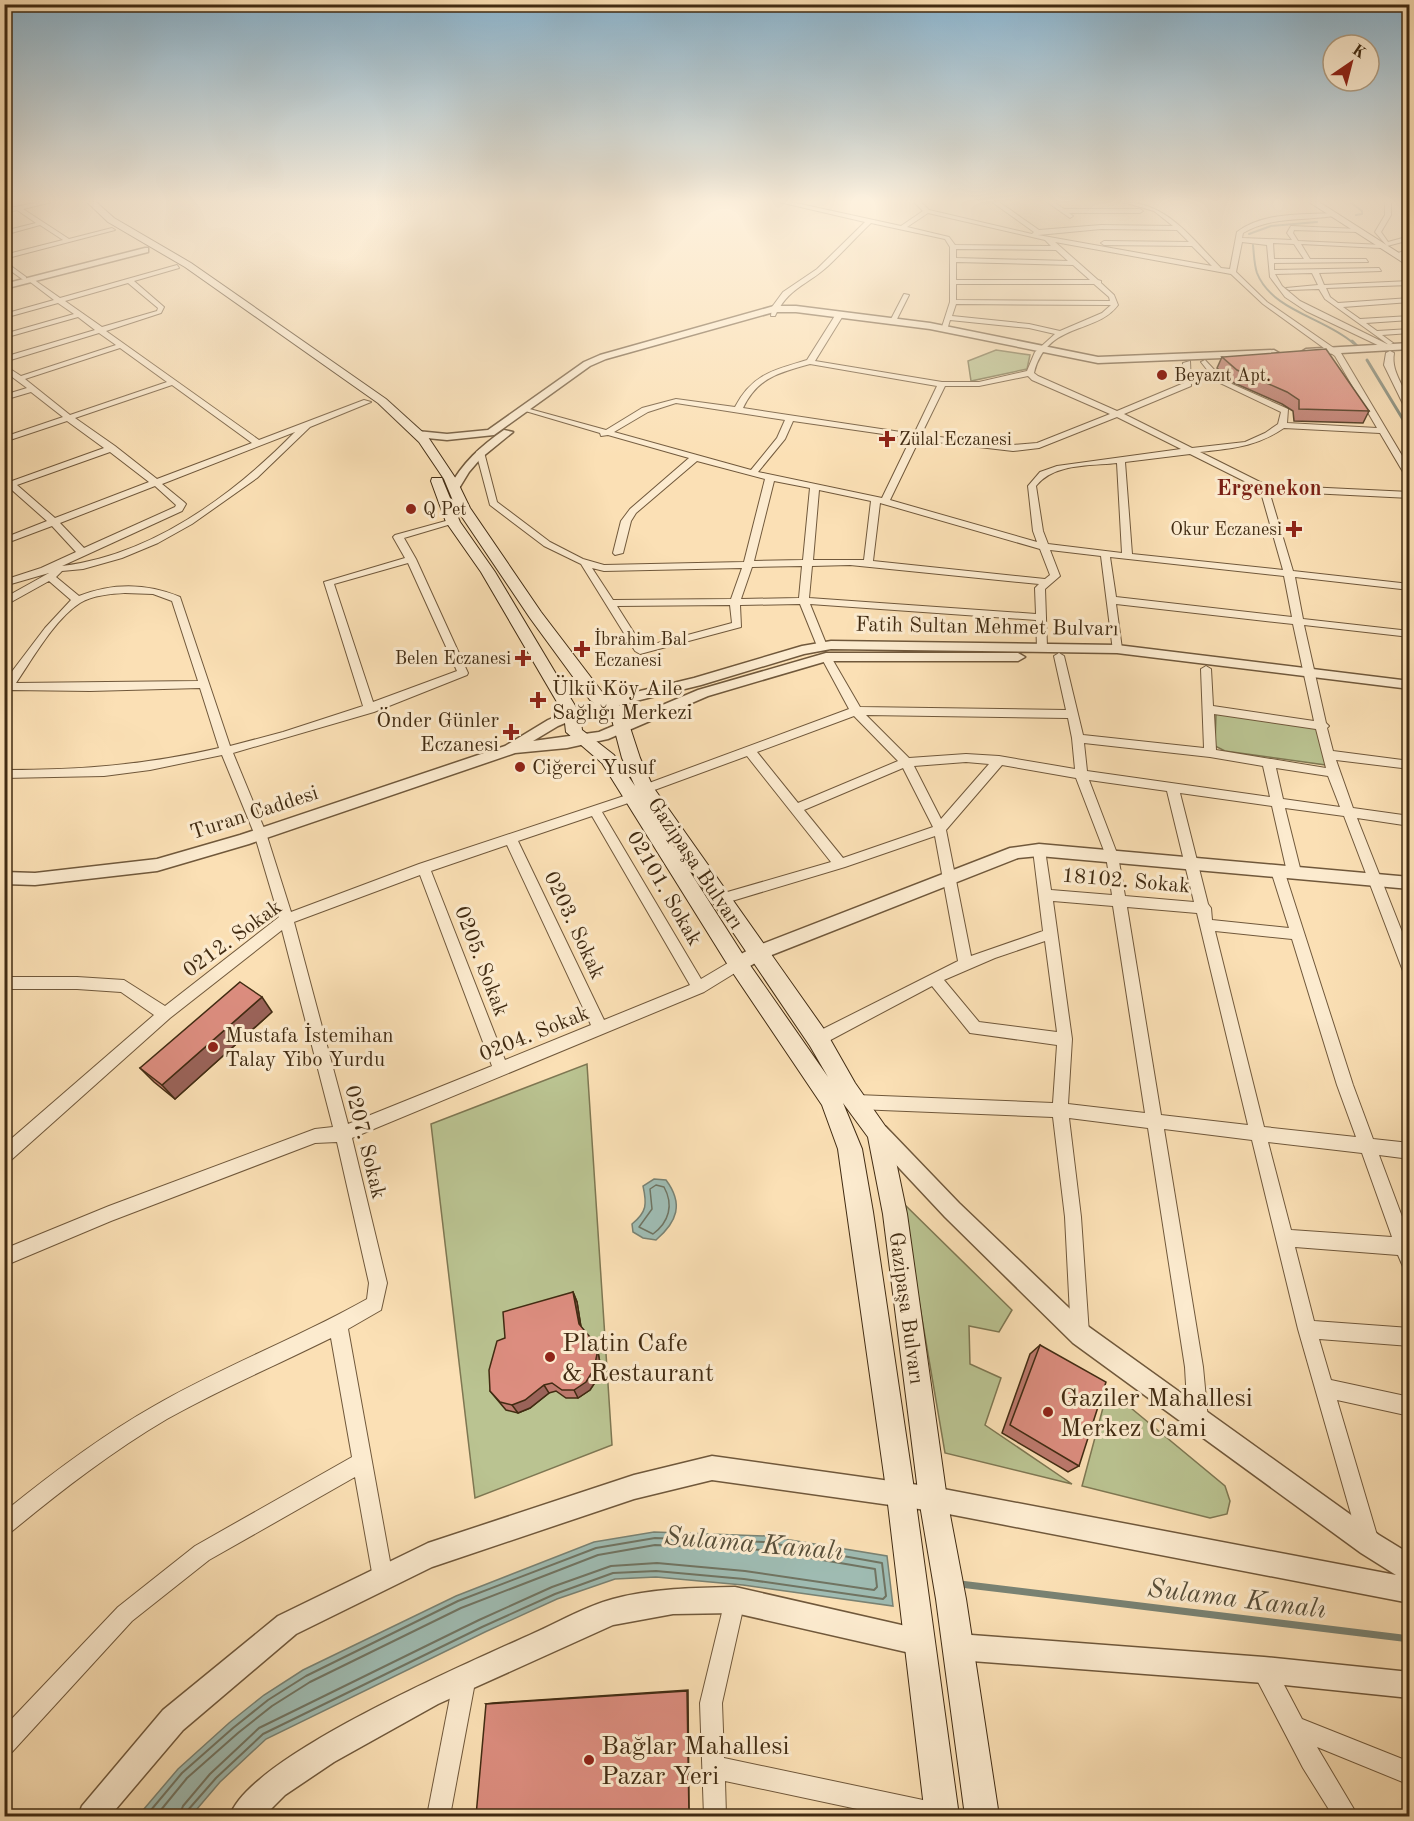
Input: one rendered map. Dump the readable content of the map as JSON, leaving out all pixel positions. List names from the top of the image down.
{
  "streets": {
    "main road": ["Gazipaşa Bulvarı"],
    "street": [
      "Fatih Sultan Mehmet Bulvarı",
      "Turan Caddesi",
      "18102. Sokak",
      "02101. Sokak",
      "0203. Sokak",
      "0212. Sokak",
      "0205. Sokak",
      "0204. Sokak",
      "0207. Sokak"
    ]
  },
  "crossings": [
    ["Fatih Sultan Mehmet Bulvarı", "Turan Caddesi"],
    ["Fatih Sultan Mehmet Bulvarı", "Gazipaşa Bulvarı"],
    ["Turan Caddesi", "0207. Sokak"],
    ["Gazipaşa Bulvarı", "0212. Sokak"],
    ["Gazipaşa Bulvarı", "0204. Sokak"],
    ["02101. Sokak", "0212. Sokak"],
    ["02101. Sokak", "0204. Sokak"],
    ["0203. Sokak", "0212. Sokak"],
    ["0203. Sokak", "0204. Sokak"],
    ["0212. Sokak", "0205. Sokak"],
    ["0212. Sokak", "0207. Sokak"],
    ["0205. Sokak", "0204. Sokak"],
    ["0204. Sokak", "0207. Sokak"]
  ],
  "districts": ["Ergenekon"],
  "water": ["Sulama Kanalı"],
  "places": {
    "other": [
      "Beyazıt Apt.",
      "Q Pet",
      "Ciğerci Yusuf",
      "Mustafa İstemihan Talay Yibo Yurdu",
      "Platin Cafe & Restaurant",
      "Gaziler Mahallesi Merkez Cami",
      "Bağlar Mahallesi Pazar Yeri"
    ],
    "health": [
      "Zülal Eczanesi",
      "Okur Eczanesi",
      "İbrahim Bal Eczanesi",
      "Belen Eczanesi",
      "Ülkü Köy Aile Sağlığı Merkezi",
      "Önder Günler Eczanesi"
    ]
  },
  "north": "top right"
}
